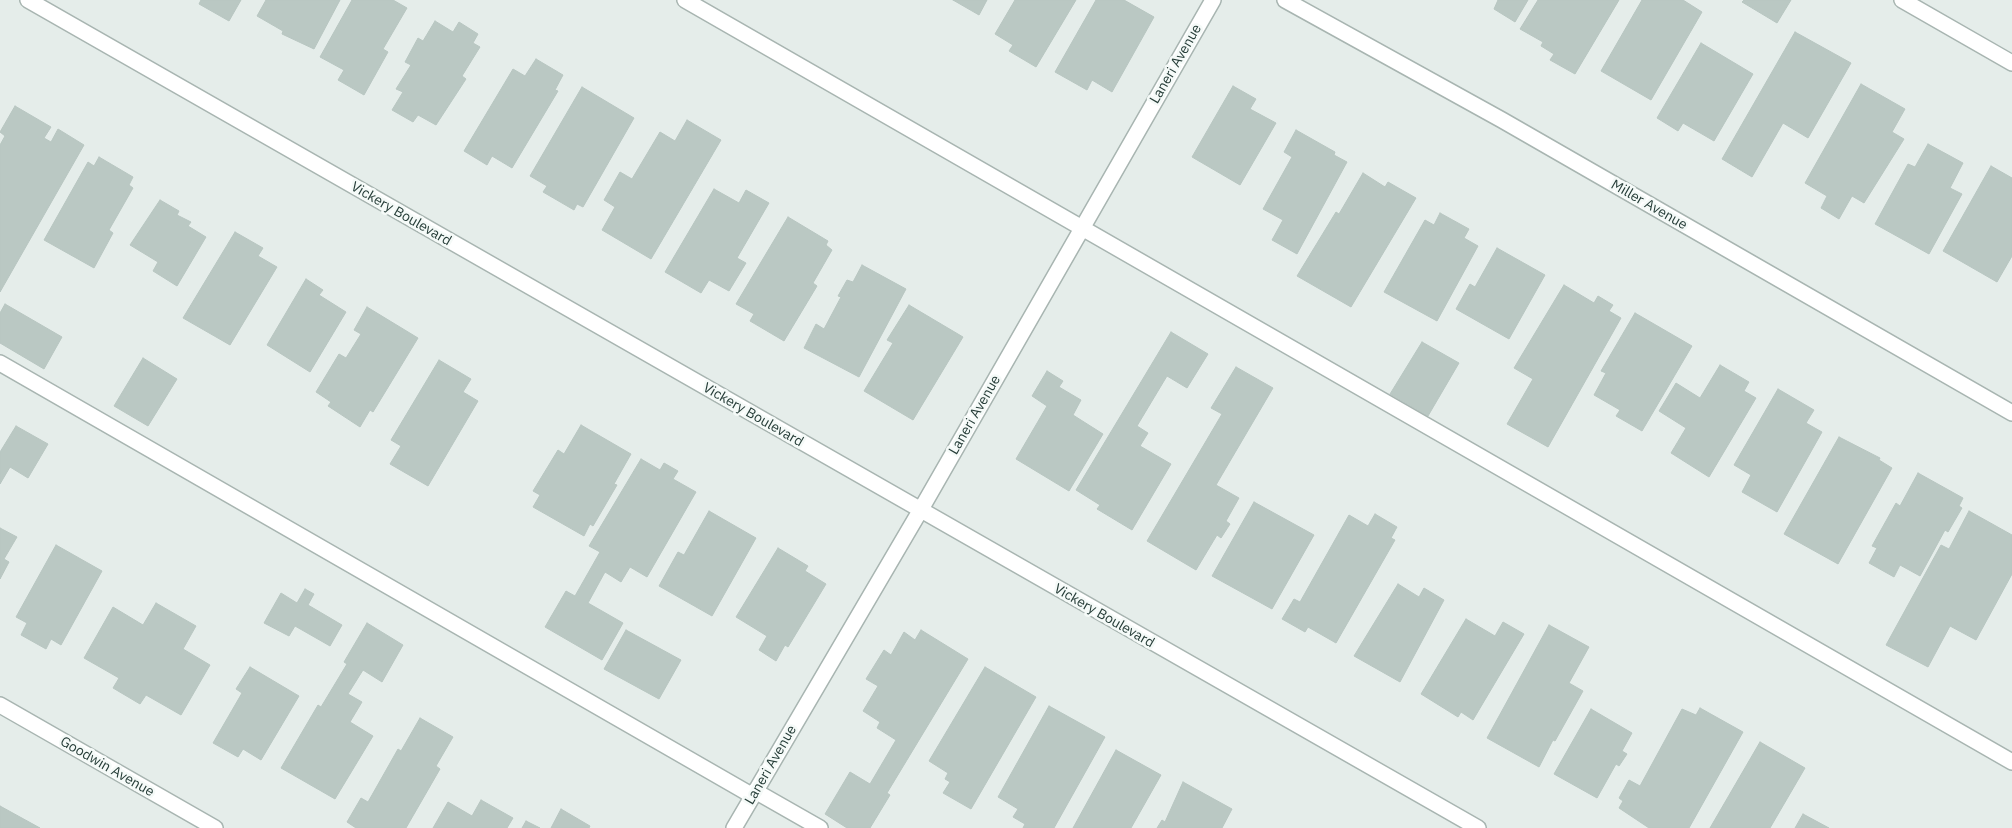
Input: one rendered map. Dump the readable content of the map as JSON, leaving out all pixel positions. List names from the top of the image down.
{
  "streets": {
    "street": [
      "Laneri Avenue",
      "Miller Avenue",
      "Vickery Boulevard",
      "Goodwin Avenue"
    ]
  },
  "crossings": [
    ["Laneri Avenue", "Vickery Boulevard"]
  ]
}
